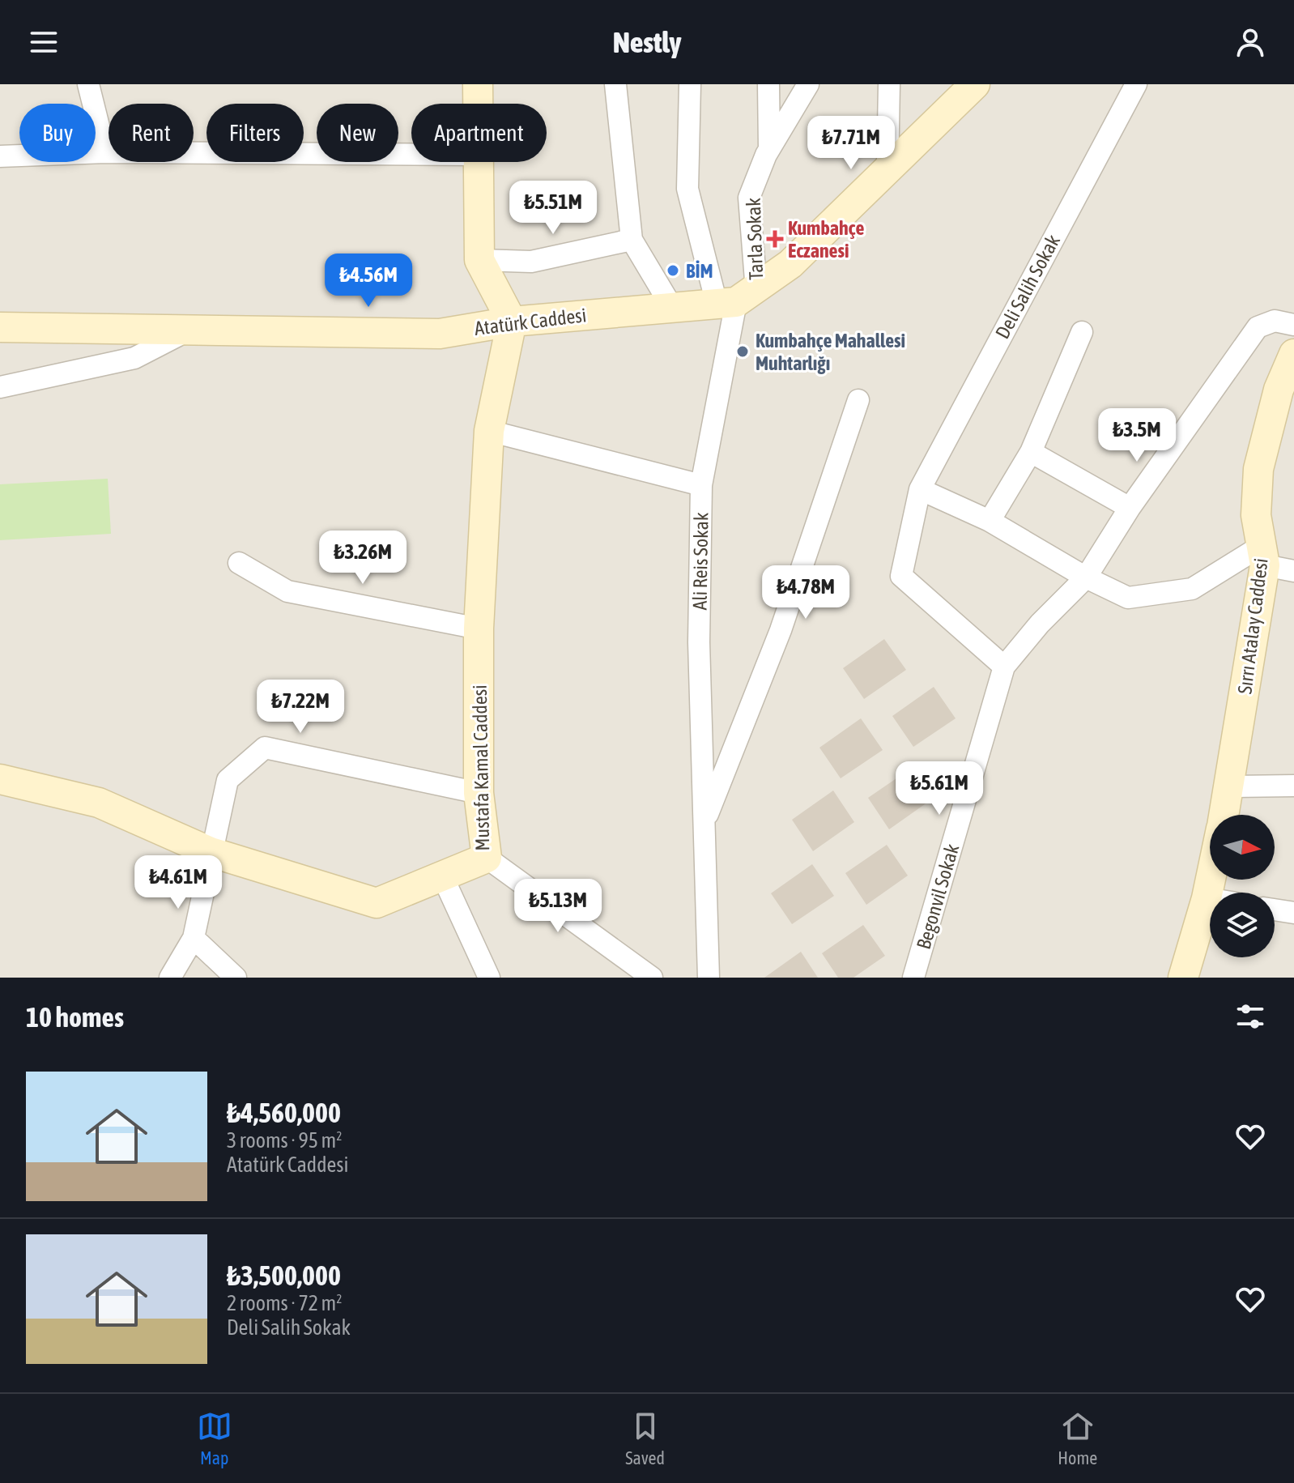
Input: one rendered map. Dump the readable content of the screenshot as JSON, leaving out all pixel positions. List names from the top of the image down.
{
  "streets": {
    "street": [
      "Tarla Sokak",
      "Deli Salih Sokak",
      "Atatürk Caddesi",
      "Ali Reis Sokak",
      "Sırrı Atalay Caddesi",
      "Mustafa Kamal Caddesi",
      "Begonvil Sokak"
    ]
  },
  "crossings": [
    ["Tarla Sokak", "Atatürk Caddesi"],
    ["Tarla Sokak", "Ali Reis Sokak"],
    ["Deli Salih Sokak", "Begonvil Sokak"],
    ["Atatürk Caddesi", "Ali Reis Sokak"],
    ["Atatürk Caddesi", "Mustafa Kamal Caddesi"]
  ],
  "places": {
    "health": ["Kumbahçe Eczanesi"],
    "other": ["BİM", "Kumbahçe Mahallesi Muhtarlığı"]
  },
  "north": "right",
  "page": {
    "header": "Nestly",
    "chip": [
      "Buy",
      "Rent",
      "Filters",
      "New",
      "Apartment"
    ],
    "price": [
      "₺7.71M",
      "₺5.51M",
      "₺4.56M",
      "₺3.5M",
      "₺3.26M",
      "₺4.78M",
      "₺7.22M",
      "₺5.61M",
      "₺4.61M",
      "₺5.13M"
    ],
    "heading": "10 homes",
    "list": [
      {
        "name": "₺4,560,000",
        "note": "3 rooms · 95 m² · Atatürk Caddesi"
      },
      {
        "name": "₺3,500,000",
        "note": "2 rooms · 72 m² · Deli Salih Sokak"
      }
    ],
    "tabs": ["Map", "Saved", "Home"]
  }
}
